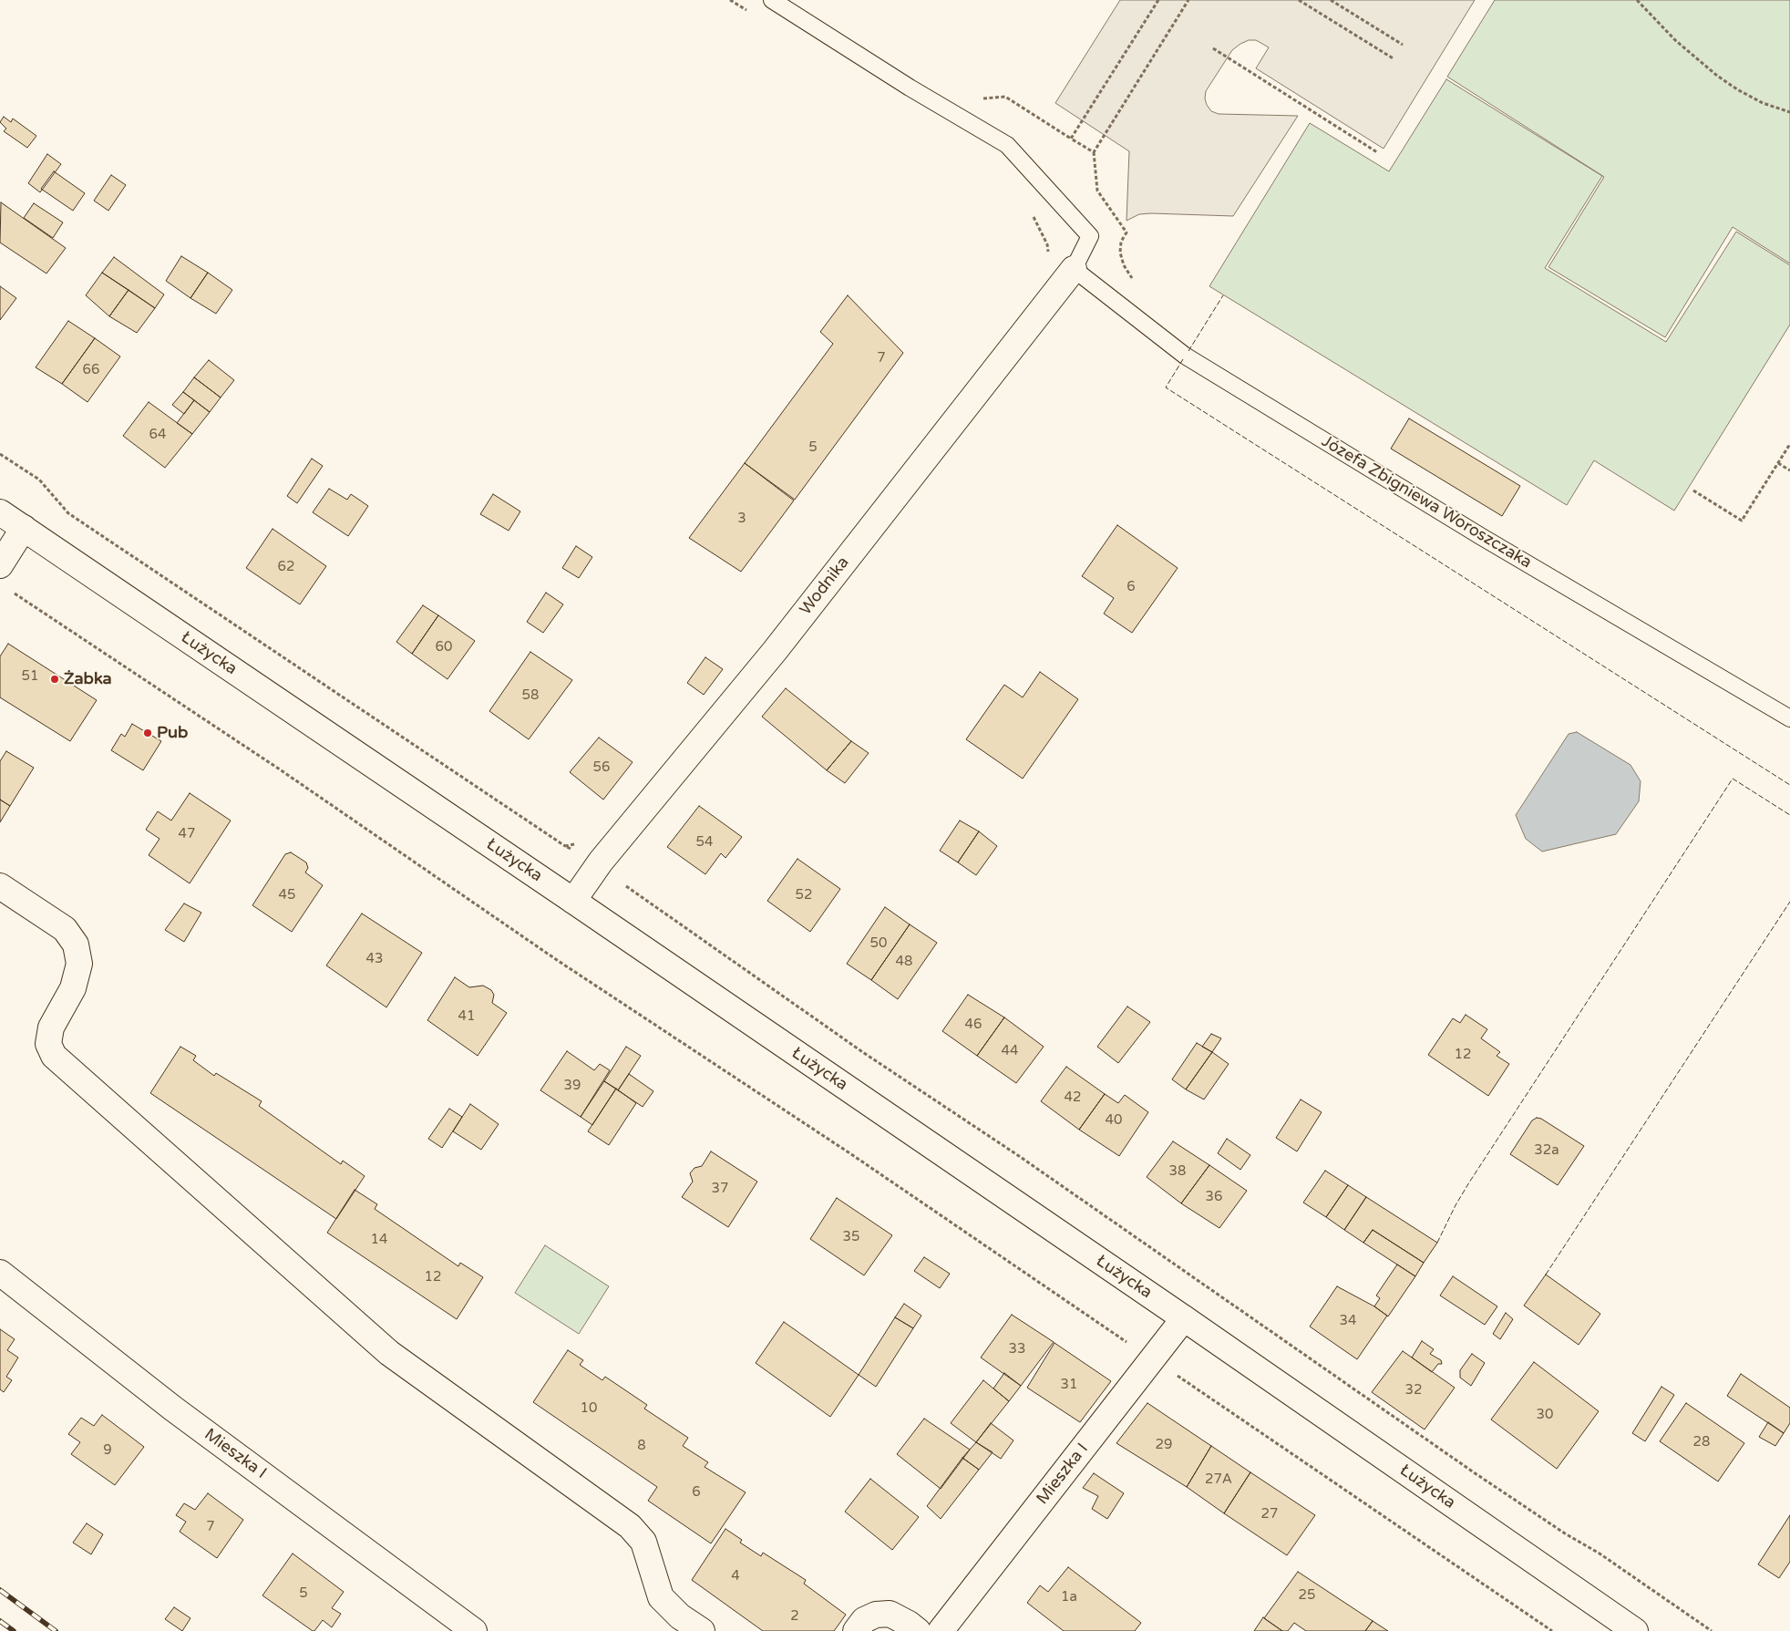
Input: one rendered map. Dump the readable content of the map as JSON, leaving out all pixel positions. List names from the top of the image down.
{
  "streets": {
    "street": ["Wodnika", "Łużycka", "Mieszka I"],
    "lane": ["Józefa Zbigniewa Woroszczaka"]
  },
  "crossings": [
    ["Józefa Zbigniewa Woroszczaka", "Wodnika"],
    ["Wodnika", "Łużycka"],
    ["Łużycka", "Mieszka I"]
  ],
  "places": ["Żabka", "Pub"],
  "house_numbers": [
    "7",
    "66",
    "64",
    "5",
    "3",
    "62",
    "6",
    "60",
    "51",
    "58",
    "56",
    "47",
    "54",
    "45",
    "52",
    "50",
    "43",
    "48",
    "41",
    "46",
    "44",
    "12",
    "39",
    "42",
    "40",
    "32a",
    "38",
    "37",
    "36",
    "35",
    "14",
    "12",
    "34",
    "33",
    "31",
    "32",
    "10",
    "30",
    "28",
    "29",
    "8",
    "9",
    "27A",
    "6",
    "27",
    "7",
    "4",
    "5",
    "25",
    "1a",
    "2"
  ]
}
